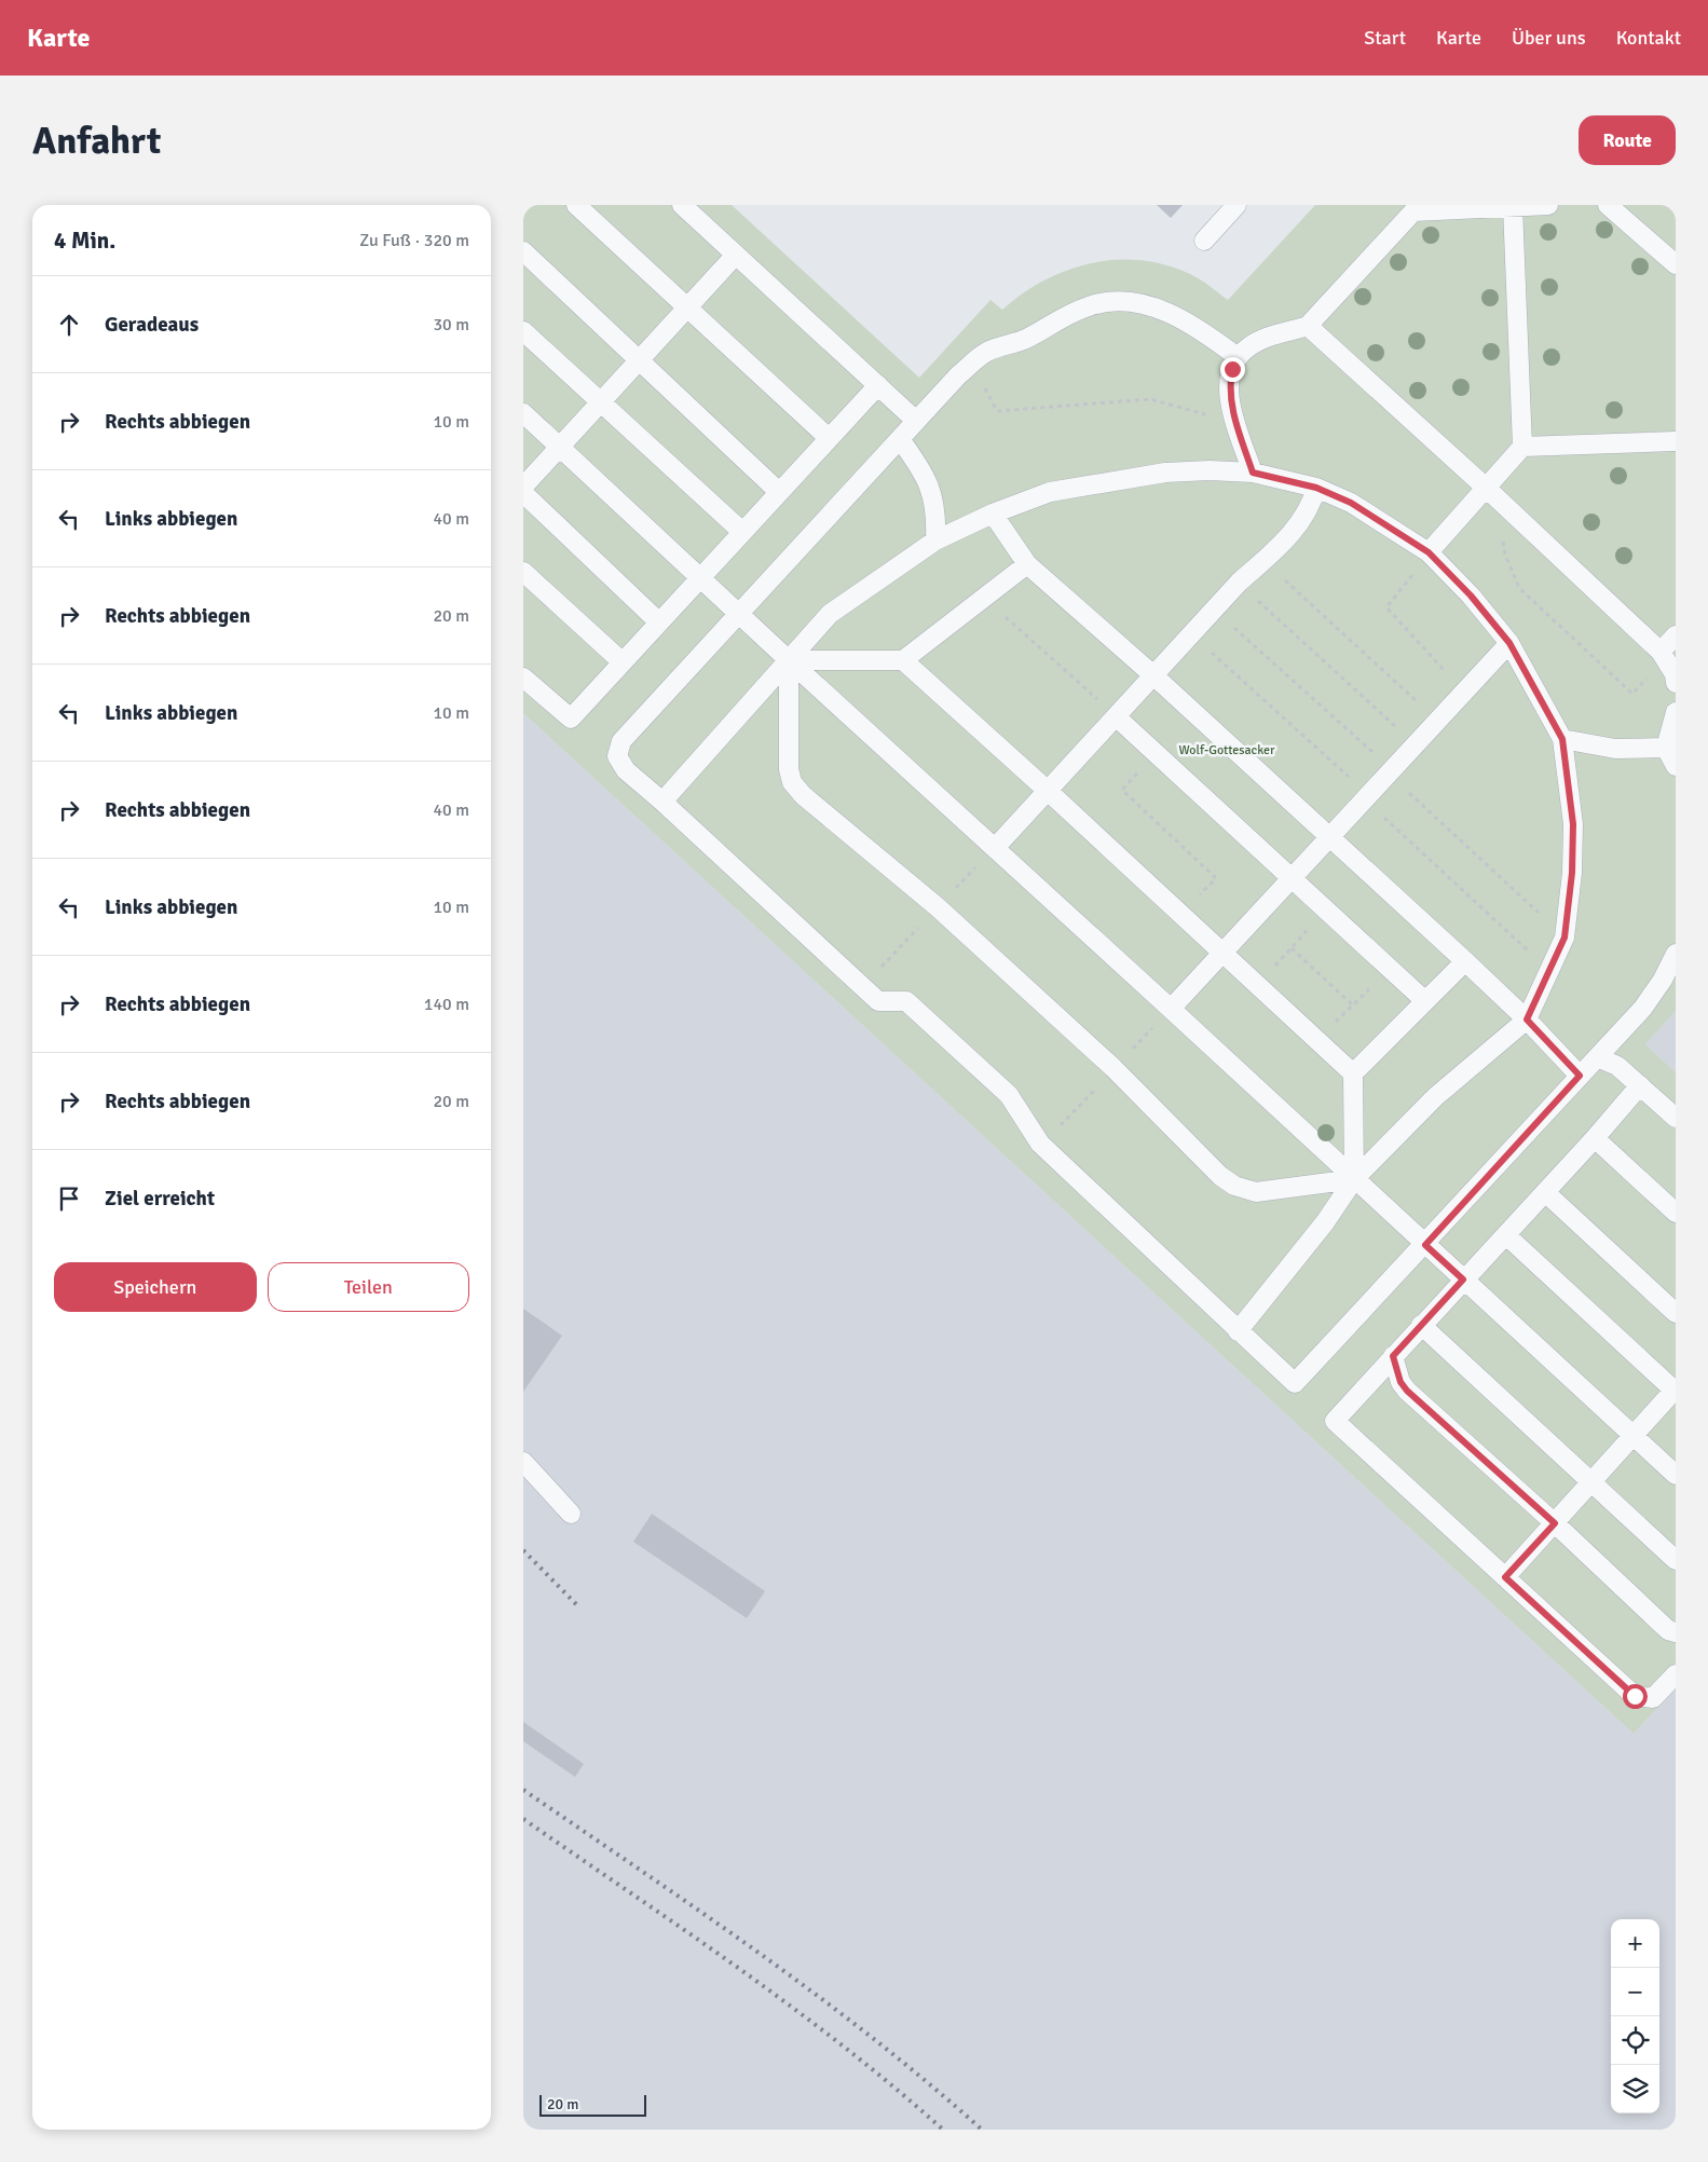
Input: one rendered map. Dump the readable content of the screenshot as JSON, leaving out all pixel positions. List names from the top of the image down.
{
  "parks": ["Wolf-Gottesacker"],
  "scale_bar": "20 m",
  "page": {
    "header": "Karte",
    "nav": [
      "Start",
      "Karte",
      "Über uns",
      "Kontakt"
    ],
    "buttons": [
      "Route",
      ["Speichern", "Teilen"]
    ],
    "title": "Anfahrt",
    "heading": ["4 Min.", "Zu Fuß · 320 m"],
    "list": [
      ["Geradeaus", "30 m"],
      ["Rechts abbiegen", "10 m"],
      ["Links abbiegen", "40 m"],
      ["Rechts abbiegen", "20 m"],
      ["Links abbiegen", "10 m"],
      ["Rechts abbiegen", "40 m"],
      ["Links abbiegen", "10 m"],
      ["Rechts abbiegen", "140 m"],
      ["Rechts abbiegen", "20 m"],
      "Ziel erreicht"
    ],
    "map_buttons": ["+", "−"],
    "scale": "20 m"
  }
}
